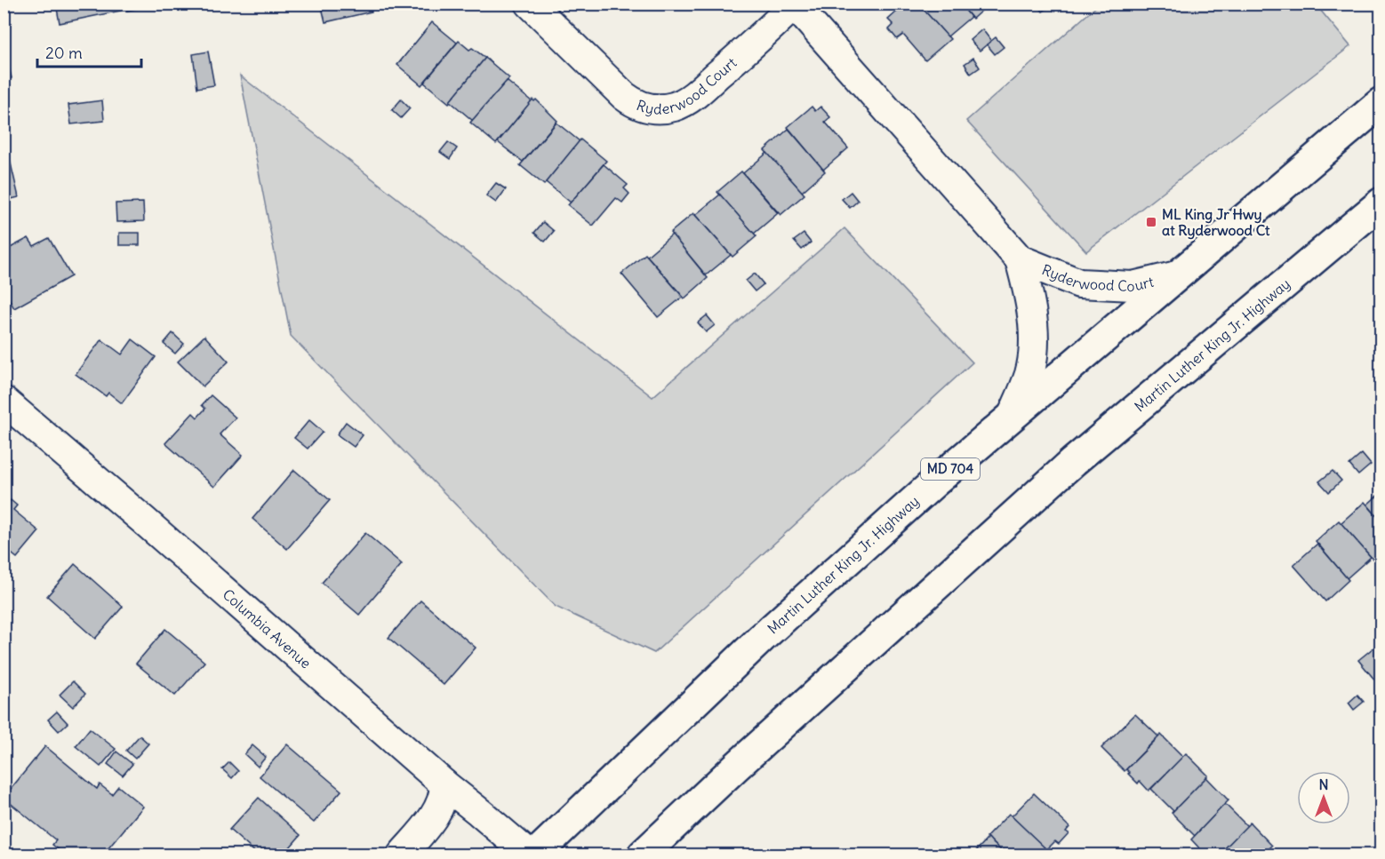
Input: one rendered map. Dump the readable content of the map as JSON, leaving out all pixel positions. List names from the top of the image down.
{
  "streets": {
    "main road": ["Martin Luther King Jr. Highway", "MD 704"],
    "street": ["Ryderwood Court", "Columbia Avenue"]
  },
  "crossings": [
    ["Ryderwood Court", "Martin Luther King Jr. Highway"]
  ],
  "places": {
    "transit": ["ML King Jr Hwy at Ryderwood Ct"]
  },
  "scale_bar": "20 m",
  "north": "top"
}
